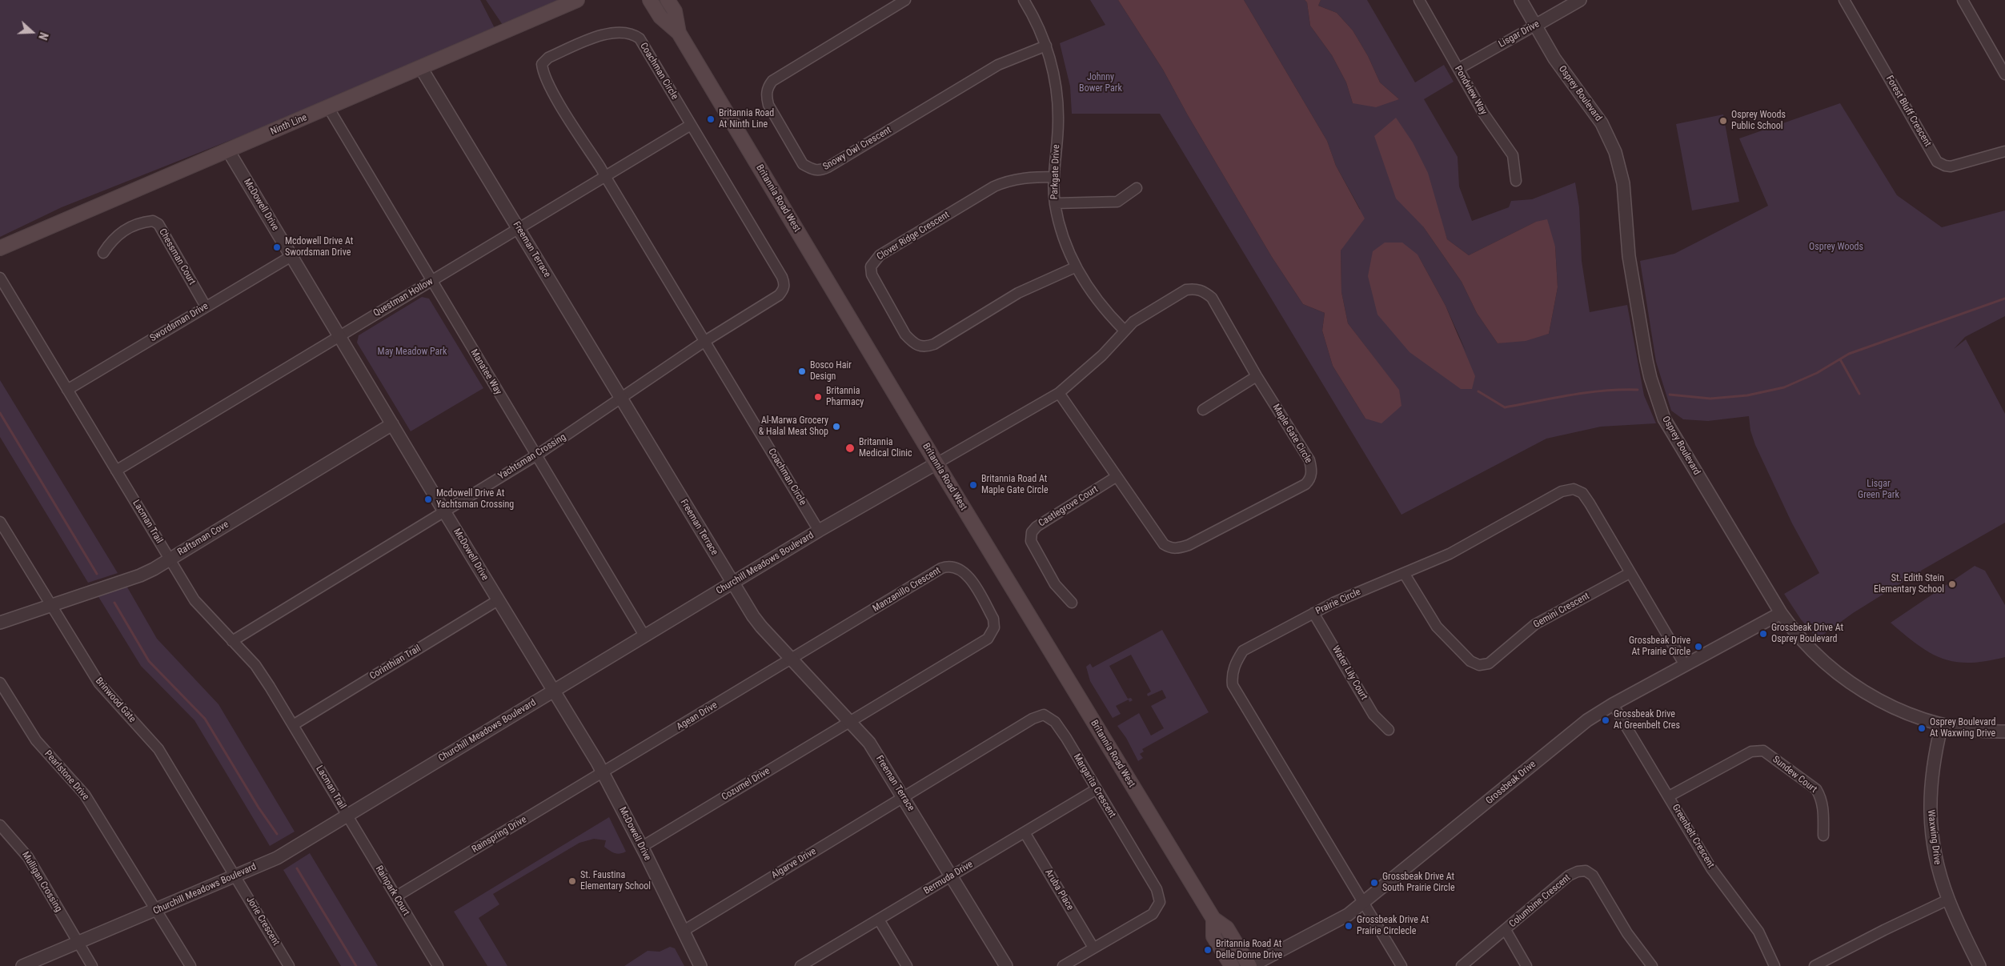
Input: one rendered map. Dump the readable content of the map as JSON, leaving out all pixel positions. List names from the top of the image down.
{
  "streets": {
    "main road": ["Ninth Line", "Britannia Road West"],
    "street": [
      "Lisgar Drive",
      "Coachman Circle",
      "Pondview Way",
      "Osprey Boulevard",
      "Forest Bluff Crescent",
      "Snowy Owl Crescent",
      "Parkgate Drive",
      "McDowell Drive",
      "Clover Ridge Crescent",
      "Freeman Terrace",
      "Chessman Court",
      "Questman Hollow",
      "Swordsman Drive",
      "Manatee Way",
      "Maple Gate Circle",
      "Yachtsman Crossing",
      "Castlegrove Court",
      "Lacman Trail",
      "Raftsman Cove",
      "Churchill Meadows Boulevard",
      "Manzanillo Crescent",
      "Prairie Circle",
      "Gemini Crescent",
      "Corinthian Trail",
      "Water Lily Court",
      "Brinwood Gate",
      "Agean Drive",
      "Sundew Court",
      "Pearlstone Drive",
      "Grossbeak Drive",
      "Cozumel Drive",
      "Margarita Crescent",
      "Rainspring Drive",
      "Greenbelt Crescent",
      "Waxwing Drive",
      "Algarve Drive",
      "Bermuda Drive",
      "Mulligan Crossing",
      "Aruba Place",
      "Rainpark Court",
      "Columbine Crescent",
      "Jorie Crescent"
    ]
  },
  "crossings": [
    ["Lisgar Drive", "Pondview Way"],
    ["Lisgar Drive", "Osprey Boulevard"],
    ["Coachman Circle", "Questman Hollow"],
    ["Coachman Circle", "Yachtsman Crossing"],
    ["Coachman Circle", "Churchill Meadows Boulevard"],
    ["Osprey Boulevard", "Grossbeak Drive"],
    ["Osprey Boulevard", "Waxwing Drive"],
    ["Ninth Line", "McDowell Drive"],
    ["Ninth Line", "Freeman Terrace"],
    ["Ninth Line", "Manatee Way"],
    ["Snowy Owl Crescent", "Parkgate Drive"],
    ["Parkgate Drive", "Clover Ridge Crescent"],
    ["Parkgate Drive", "Maple Gate Circle"],
    ["Britannia Road West", "Maple Gate Circle"],
    ["Britannia Road West", "Churchill Meadows Boulevard"],
    ["Britannia Road West", "Grossbeak Drive"],
    ["McDowell Drive", "Questman Hollow"],
    ["McDowell Drive", "Swordsman Drive"],
    ["McDowell Drive", "Yachtsman Crossing"],
    ["McDowell Drive", "Raftsman Cove"],
    ["McDowell Drive", "Churchill Meadows Boulevard"],
    ["McDowell Drive", "Corinthian Trail"],
    ["McDowell Drive", "Agean Drive"],
    ["McDowell Drive", "Cozumel Drive"],
    ["McDowell Drive", "Rainspring Drive"],
    ["McDowell Drive", "Algarve Drive"],
    ["Freeman Terrace", "Questman Hollow"],
    ["Freeman Terrace", "Yachtsman Crossing"],
    ["Freeman Terrace", "Churchill Meadows Boulevard"],
    ["Freeman Terrace", "Manzanillo Crescent"],
    ["Freeman Terrace", "Agean Drive"],
    ["Freeman Terrace", "Cozumel Drive"],
    ["Freeman Terrace", "Margarita Crescent"],
    ["Freeman Terrace", "Algarve Drive"],
    ["Freeman Terrace", "Bermuda Drive"],
    ["Chessman Court", "Swordsman Drive"],
    ["Questman Hollow", "Manatee Way"],
    ["Questman Hollow", "Lacman Trail"],
    ["Swordsman Drive", "Lacman Trail"],
    ["Manatee Way", "Yachtsman Crossing"],
    ["Manatee Way", "Churchill Meadows Boulevard"],
    ["Maple Gate Circle", "Castlegrove Court"],
    ["Maple Gate Circle", "Churchill Meadows Boulevard"],
    ["Yachtsman Crossing", "Lacman Trail"],
    ["Lacman Trail", "Raftsman Cove"],
    ["Lacman Trail", "Churchill Meadows Boulevard"],
    ["Lacman Trail", "Corinthian Trail"],
    ["Lacman Trail", "Rainpark Court"],
    ["Raftsman Cove", "Brinwood Gate"],
    ["Churchill Meadows Boulevard", "Brinwood Gate"],
    ["Churchill Meadows Boulevard", "Pearlstone Drive"],
    ["Churchill Meadows Boulevard", "Mulligan Crossing"],
    ["Churchill Meadows Boulevard", "Rainpark Court"],
    ["Churchill Meadows Boulevard", "Jorie Crescent"],
    ["Manzanillo Crescent", "Agean Drive"],
    ["Manzanillo Crescent", "Cozumel Drive"],
    ["Prairie Circle", "Gemini Crescent"],
    ["Prairie Circle", "Water Lily Court"],
    ["Prairie Circle", "Grossbeak Drive"],
    ["Brinwood Gate", "Jorie Crescent"],
    ["Agean Drive", "Rainspring Drive"],
    ["Sundew Court", "Greenbelt Crescent"],
    ["Grossbeak Drive", "Greenbelt Crescent"],
    ["Margarita Crescent", "Algarve Drive"],
    ["Margarita Crescent", "Bermuda Drive"],
    ["Margarita Crescent", "Aruba Place"],
    ["Rainspring Drive", "Rainpark Court"],
    ["Bermuda Drive", "Aruba Place"]
  ],
  "parks": [
    "Johnny Bower Park",
    "Osprey Woods",
    "May Meadow Park",
    "Lisgar Green Park"
  ],
  "places": [
    "Britannia Road At Ninth Line",
    "Osprey Woods Public School",
    "Mcdowell Drive At Swordsman Drive",
    "Bosco Hair Design",
    "Britannia Pharmacy",
    "Al-Marwa Grocery & Halal Meat Shop",
    "Britannia Medical Clinic",
    "Britannia Road At Maple Gate Circle",
    "Mcdowell Drive At Yachtsman Crossing",
    "St. Edith Stein Elementary School",
    "Grossbeak Drive At Osprey Boulevard",
    "Grossbeak Drive At Prairie Circle",
    "Grossbeak Drive At Greenbelt Cres",
    "Osprey Boulevard At Waxwing Drive",
    "St. Faustina Elementary School",
    "Grossbeak Drive At South Prairie Circle",
    "Grossbeak Drive At Prairie Circlecle",
    "Britannia Road At Delle Donne Drive"
  ],
  "north": "right"
}
